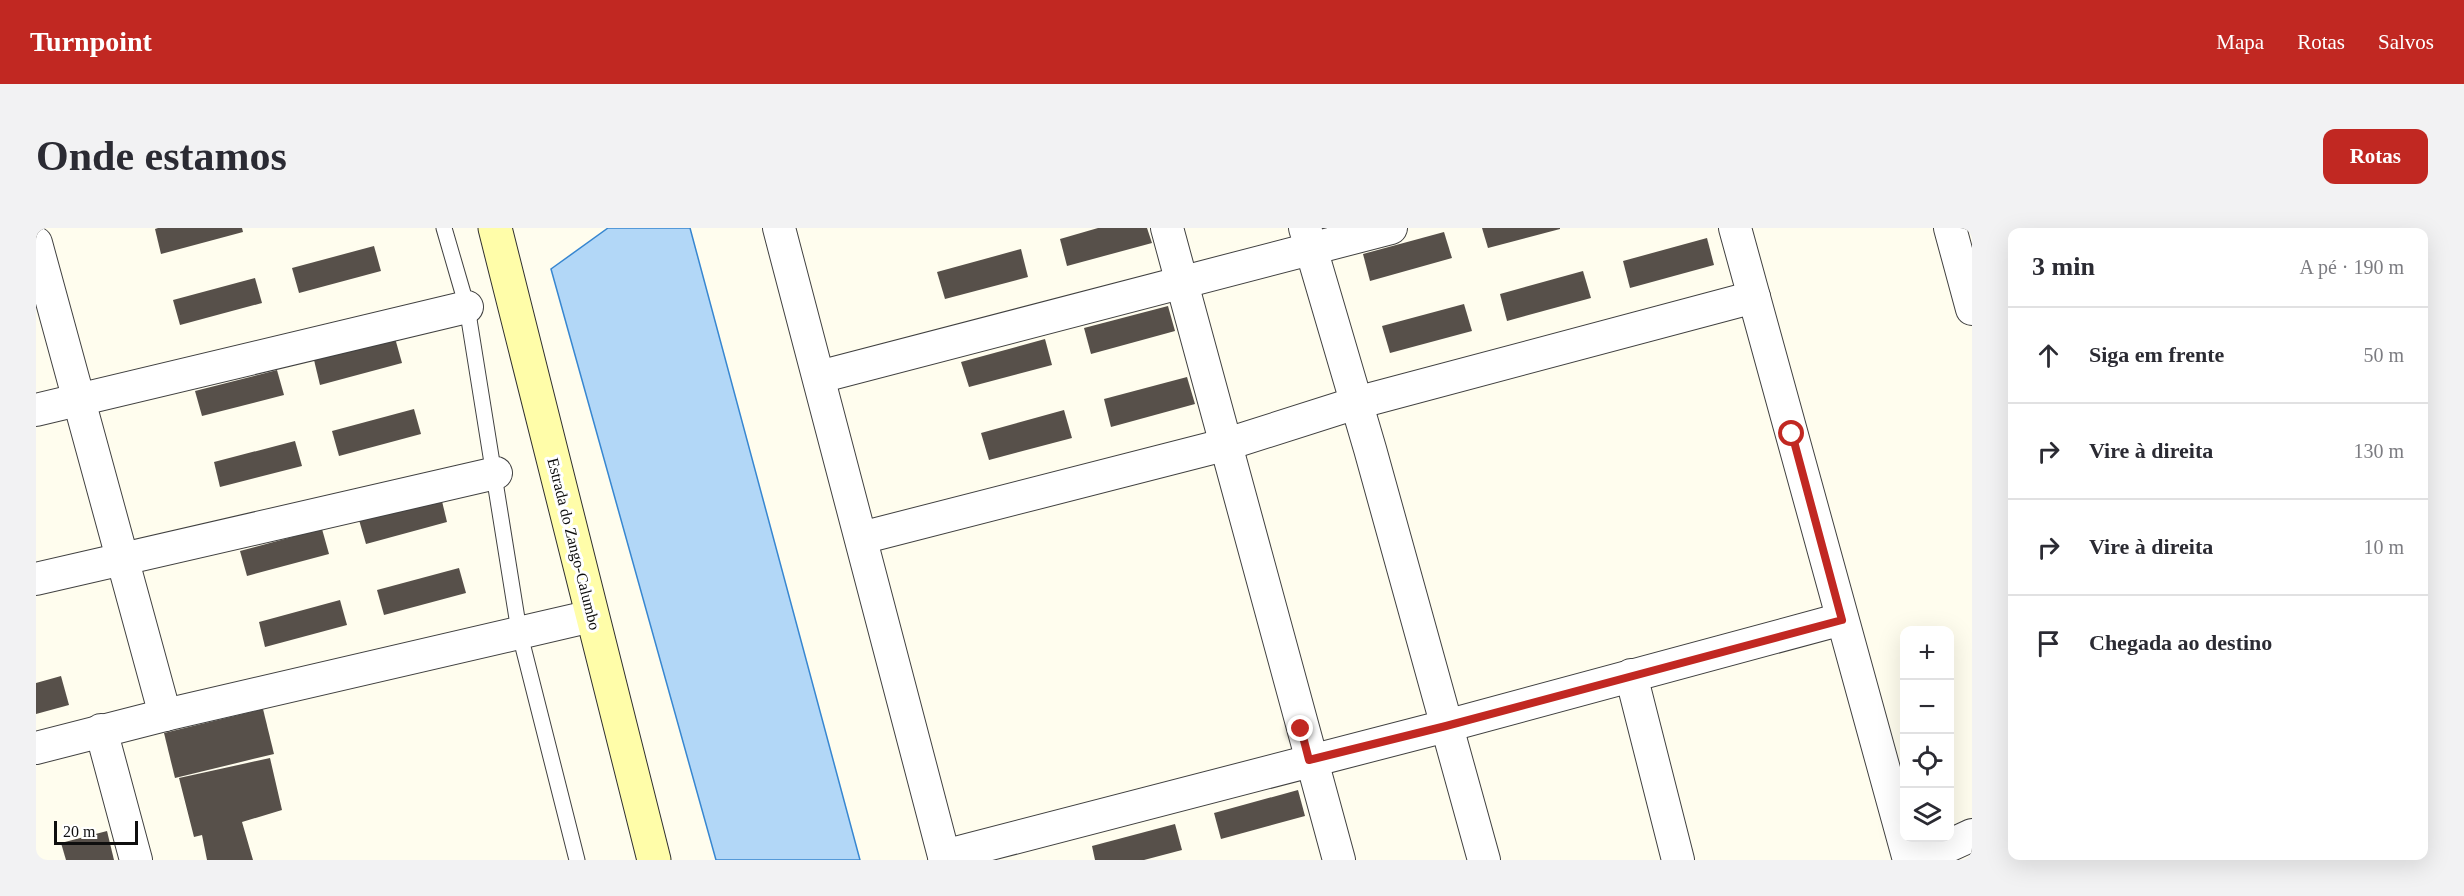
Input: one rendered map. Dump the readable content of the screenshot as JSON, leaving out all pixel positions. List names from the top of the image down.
{
  "streets": {
    "main road": ["Estrada do Zango-Calumbo"]
  },
  "scale_bar": "20 m",
  "page": {
    "header": "Turnpoint",
    "nav": ["Mapa", "Rotas", "Salvos"],
    "buttons": "Rotas",
    "title": "Onde estamos",
    "heading": ["3 min", "A pé · 190 m"],
    "list": [
      ["Siga em frente", "50 m"],
      ["Vire à direita", "130 m"],
      ["Vire à direita", "10 m"],
      "Chegada ao destino"
    ],
    "map_buttons": ["+", "−"],
    "scale": "20 m"
  }
}
